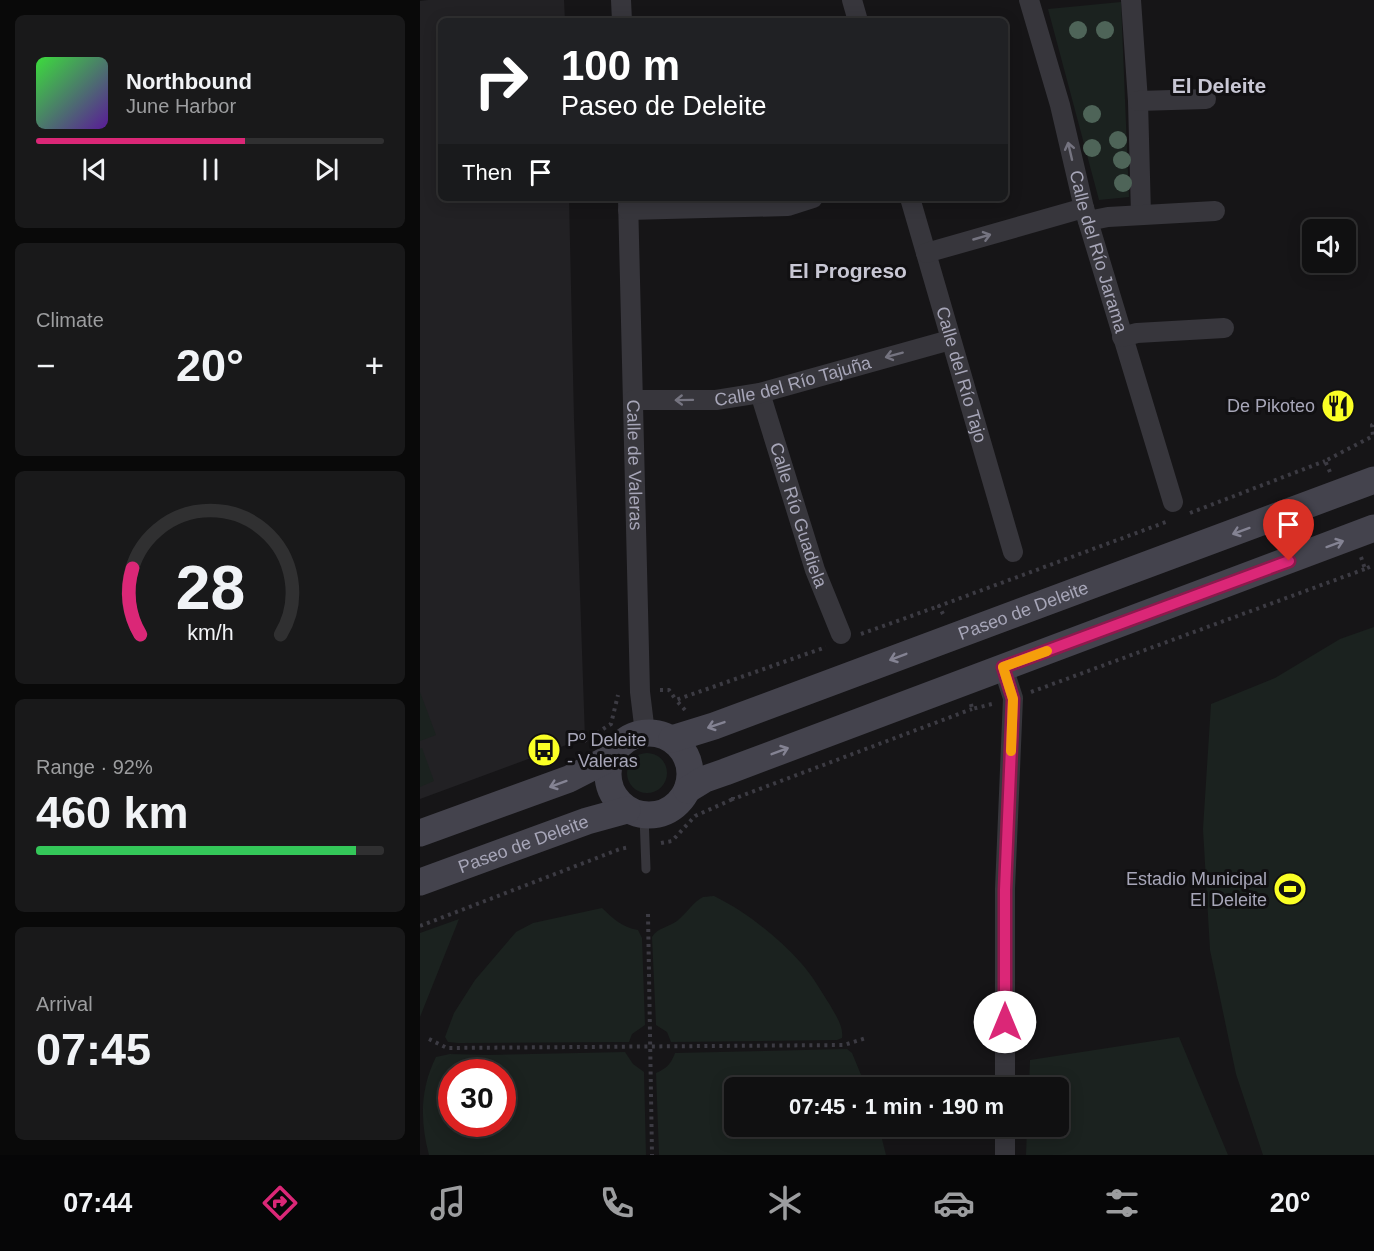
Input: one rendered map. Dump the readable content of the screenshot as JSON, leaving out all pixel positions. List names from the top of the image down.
{
  "streets": {
    "main road": ["Paseo de Deleite"],
    "street": [
      "Calle del Río Jarama",
      "Calle del Río Tajo",
      "Calle del Río Tajuña",
      "Calle de Valeras",
      "Calle Río Guadiela"
    ]
  },
  "crossings": [
    ["Calle del Río Tajo", "Calle del Río Tajuña"],
    ["Calle del Río Tajuña", "Calle de Valeras"],
    ["Calle del Río Tajuña", "Calle Río Guadiela"],
    ["Calle de Valeras", "Paseo de Deleite"]
  ],
  "one_way": ["Calle del Río Tajuña"],
  "districts": ["El Deleite", "El Progreso"],
  "places": {
    "restaurant": ["De Pikoteo"],
    "bus stop": ["Pº Deleite - Valeras"],
    "sports": ["Estadio Municipal El Deleite"]
  },
  "page": {
    "turn": ["100 m", "Paseo de Deleite"],
    "song": ["Northbound", "June Harbor"],
    "then": "Then",
    "tile": [
      "Climate",
      ["Range · 92%", "460 km"],
      ["Arrival", "07:45"]
    ],
    "heat": ["−", "20°", "+"],
    "limit": "30",
    "trip": "07:45 · 1 min · 190 m",
    "tabs": ["07:44", "20°"],
    "gauge": ["28", "km/h"]
  }
}
